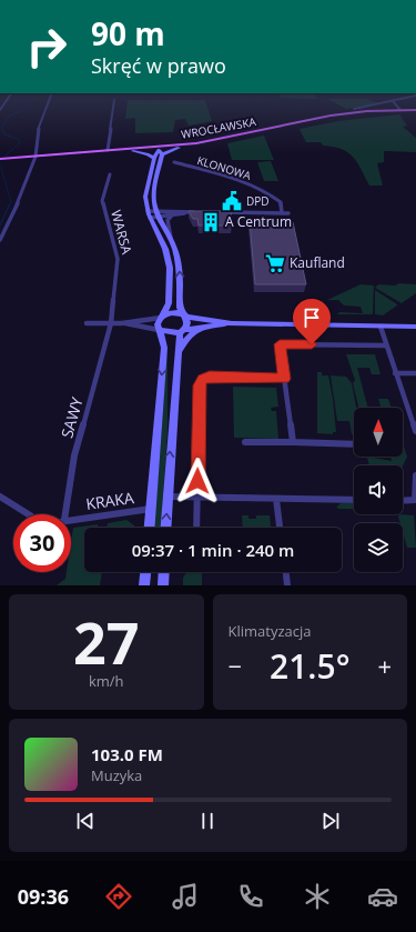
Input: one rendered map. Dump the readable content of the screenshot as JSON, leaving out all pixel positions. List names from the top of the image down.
{
  "streets": {
    "main road": ["WROCŁAWSKA"],
    "street": [
      "KLONOWA",
      "WARSA",
      "SAWY",
      "KRAKA"
    ]
  },
  "crossings": [
    ["WARSA", "SAWY"]
  ],
  "places": {
    "public building": ["DPD"],
    "building": ["A Centrum"],
    "supermarket": ["Kaufland"]
  },
  "north": "top",
  "page": {
    "turn": ["90 m", "Skręć w prawo"],
    "limit": "30",
    "trip": "09:37 · 1 min · 240 m",
    "tile": [
      ["27", "km/h"],
      "Klimatyzacja"
    ],
    "heat": ["−", "21.5°", "+"],
    "song": ["103.0 FM", "Muzyka"],
    "tabs": "09:36"
  }
}
